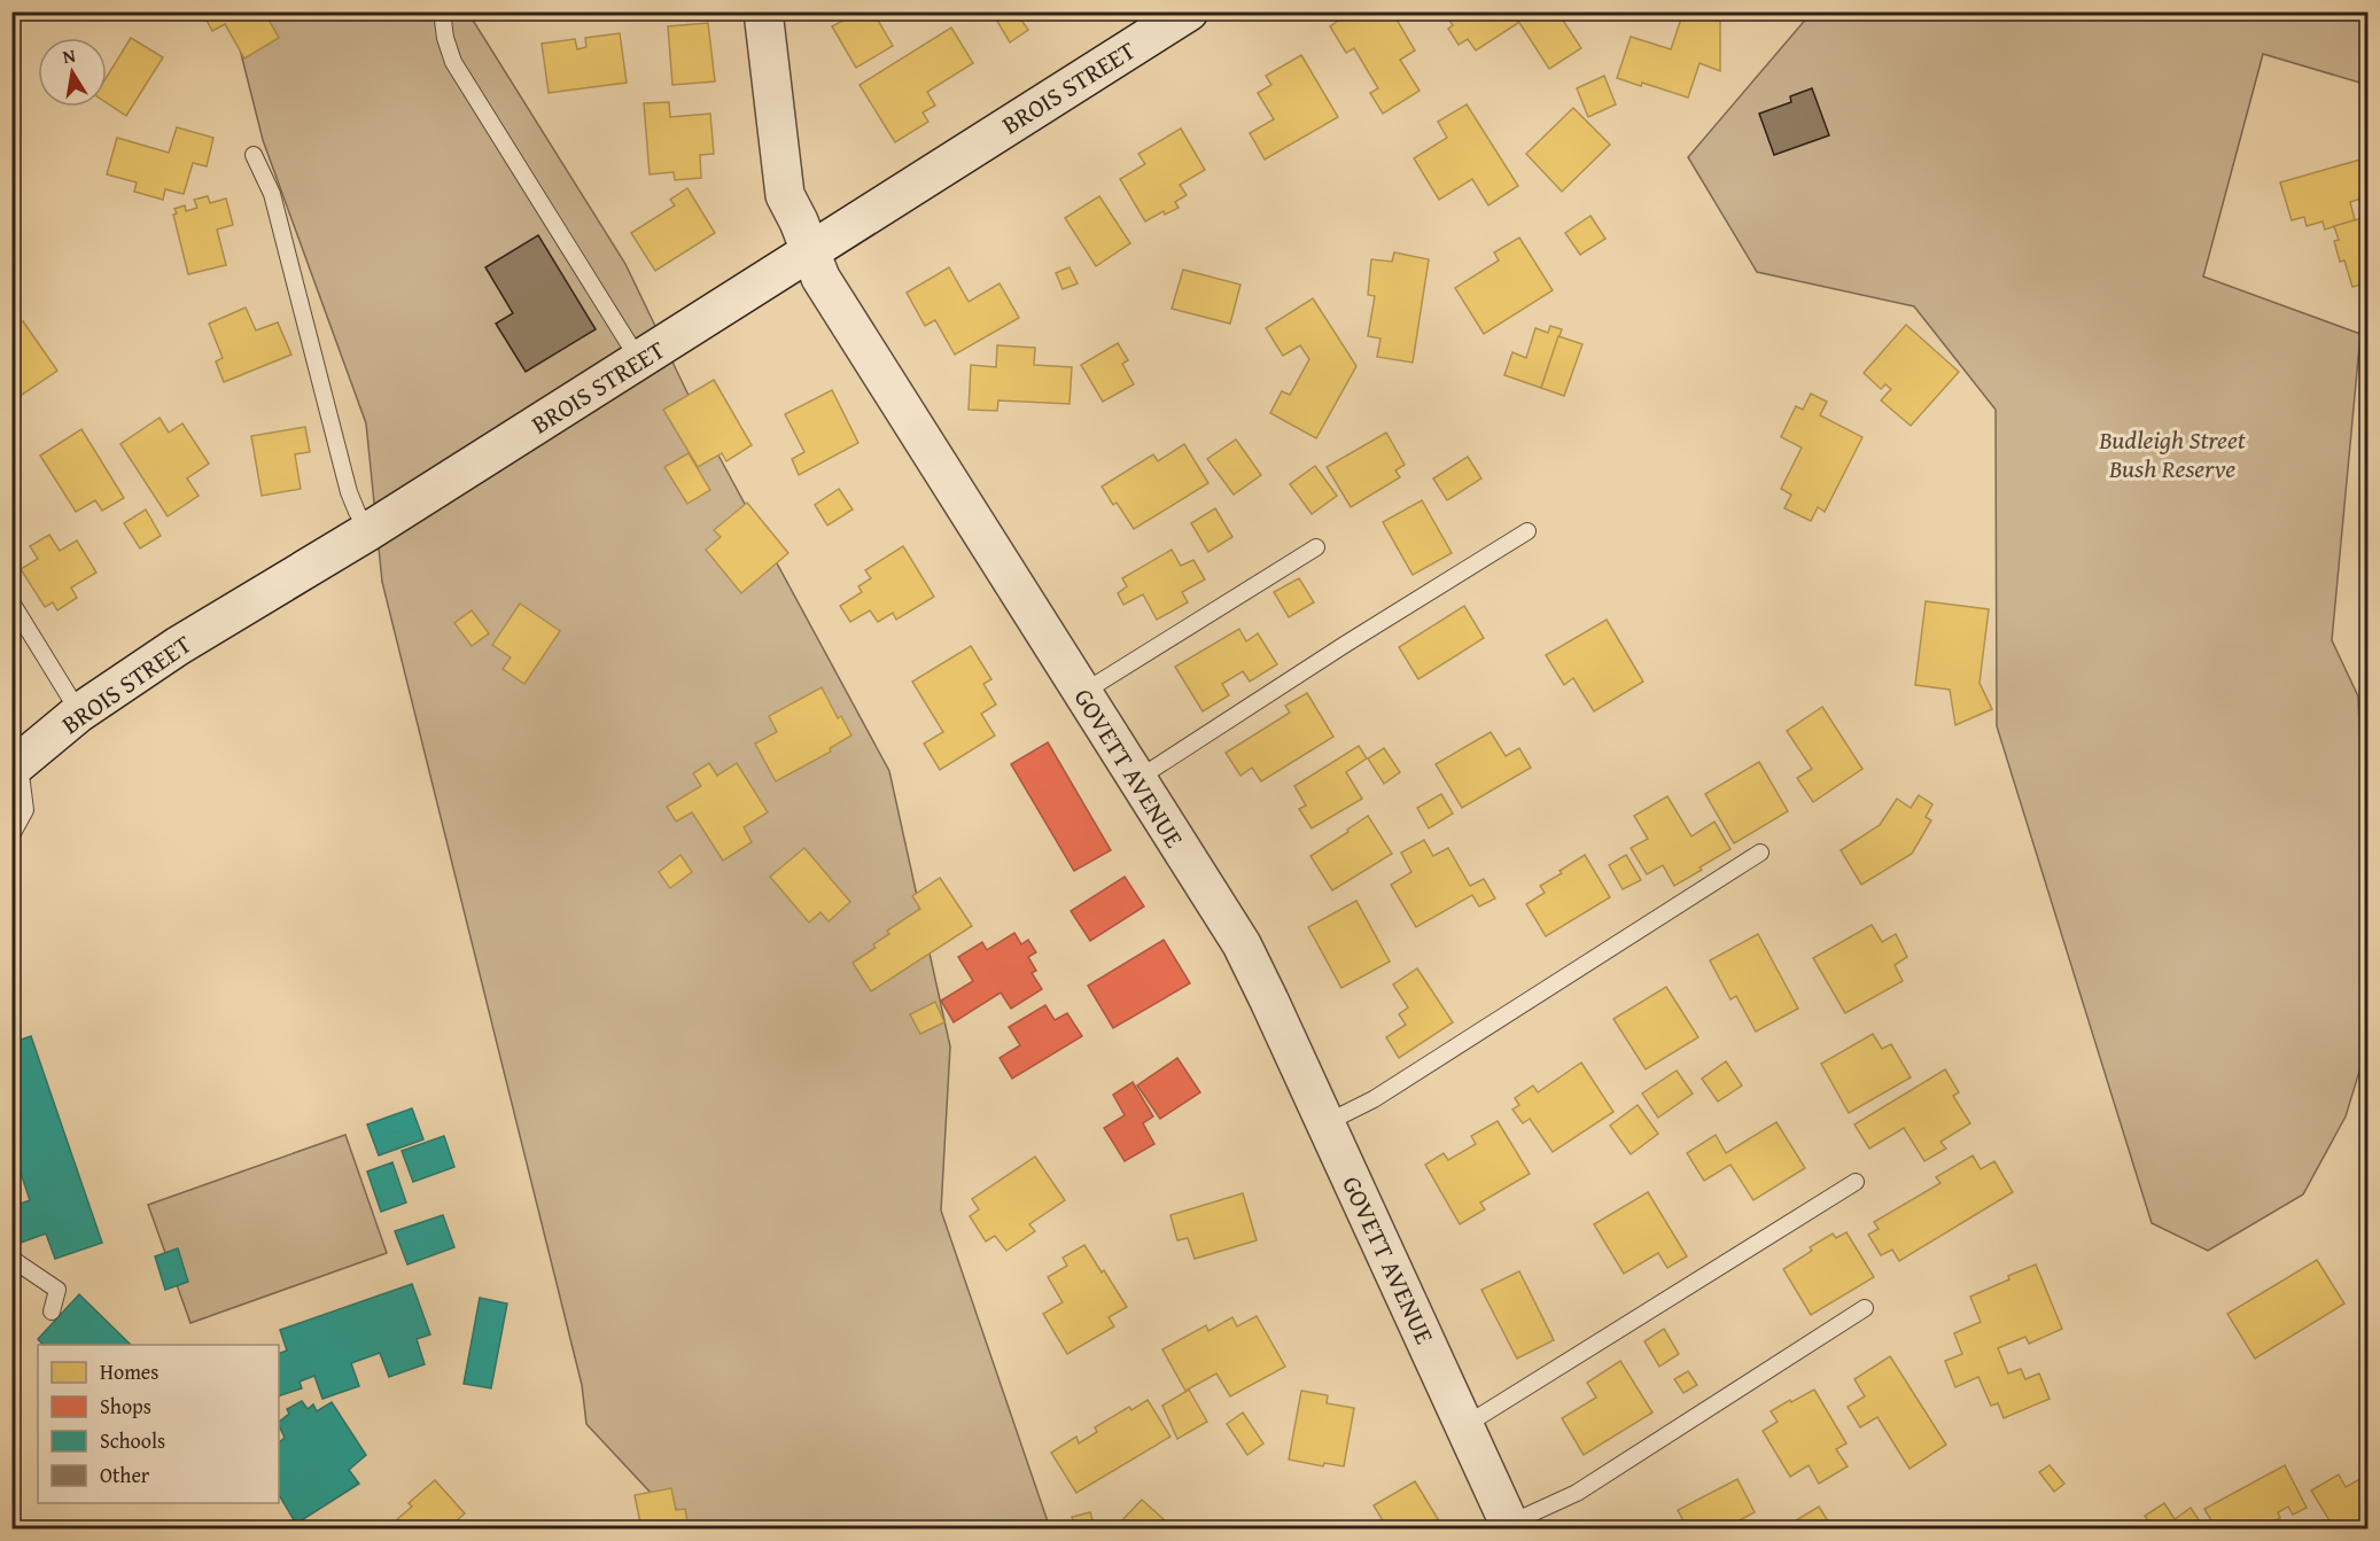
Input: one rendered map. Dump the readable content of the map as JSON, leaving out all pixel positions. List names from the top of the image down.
{
  "streets": {
    "street": ["BROIS STREET", "GOVETT AVENUE"]
  },
  "crossings": [
    ["BROIS STREET", "GOVETT AVENUE"]
  ],
  "parks": ["Budleigh Street Bush Reserve"],
  "legend": [
    "Homes",
    "Shops",
    "Schools",
    "Other"
  ],
  "north": "top"
}
